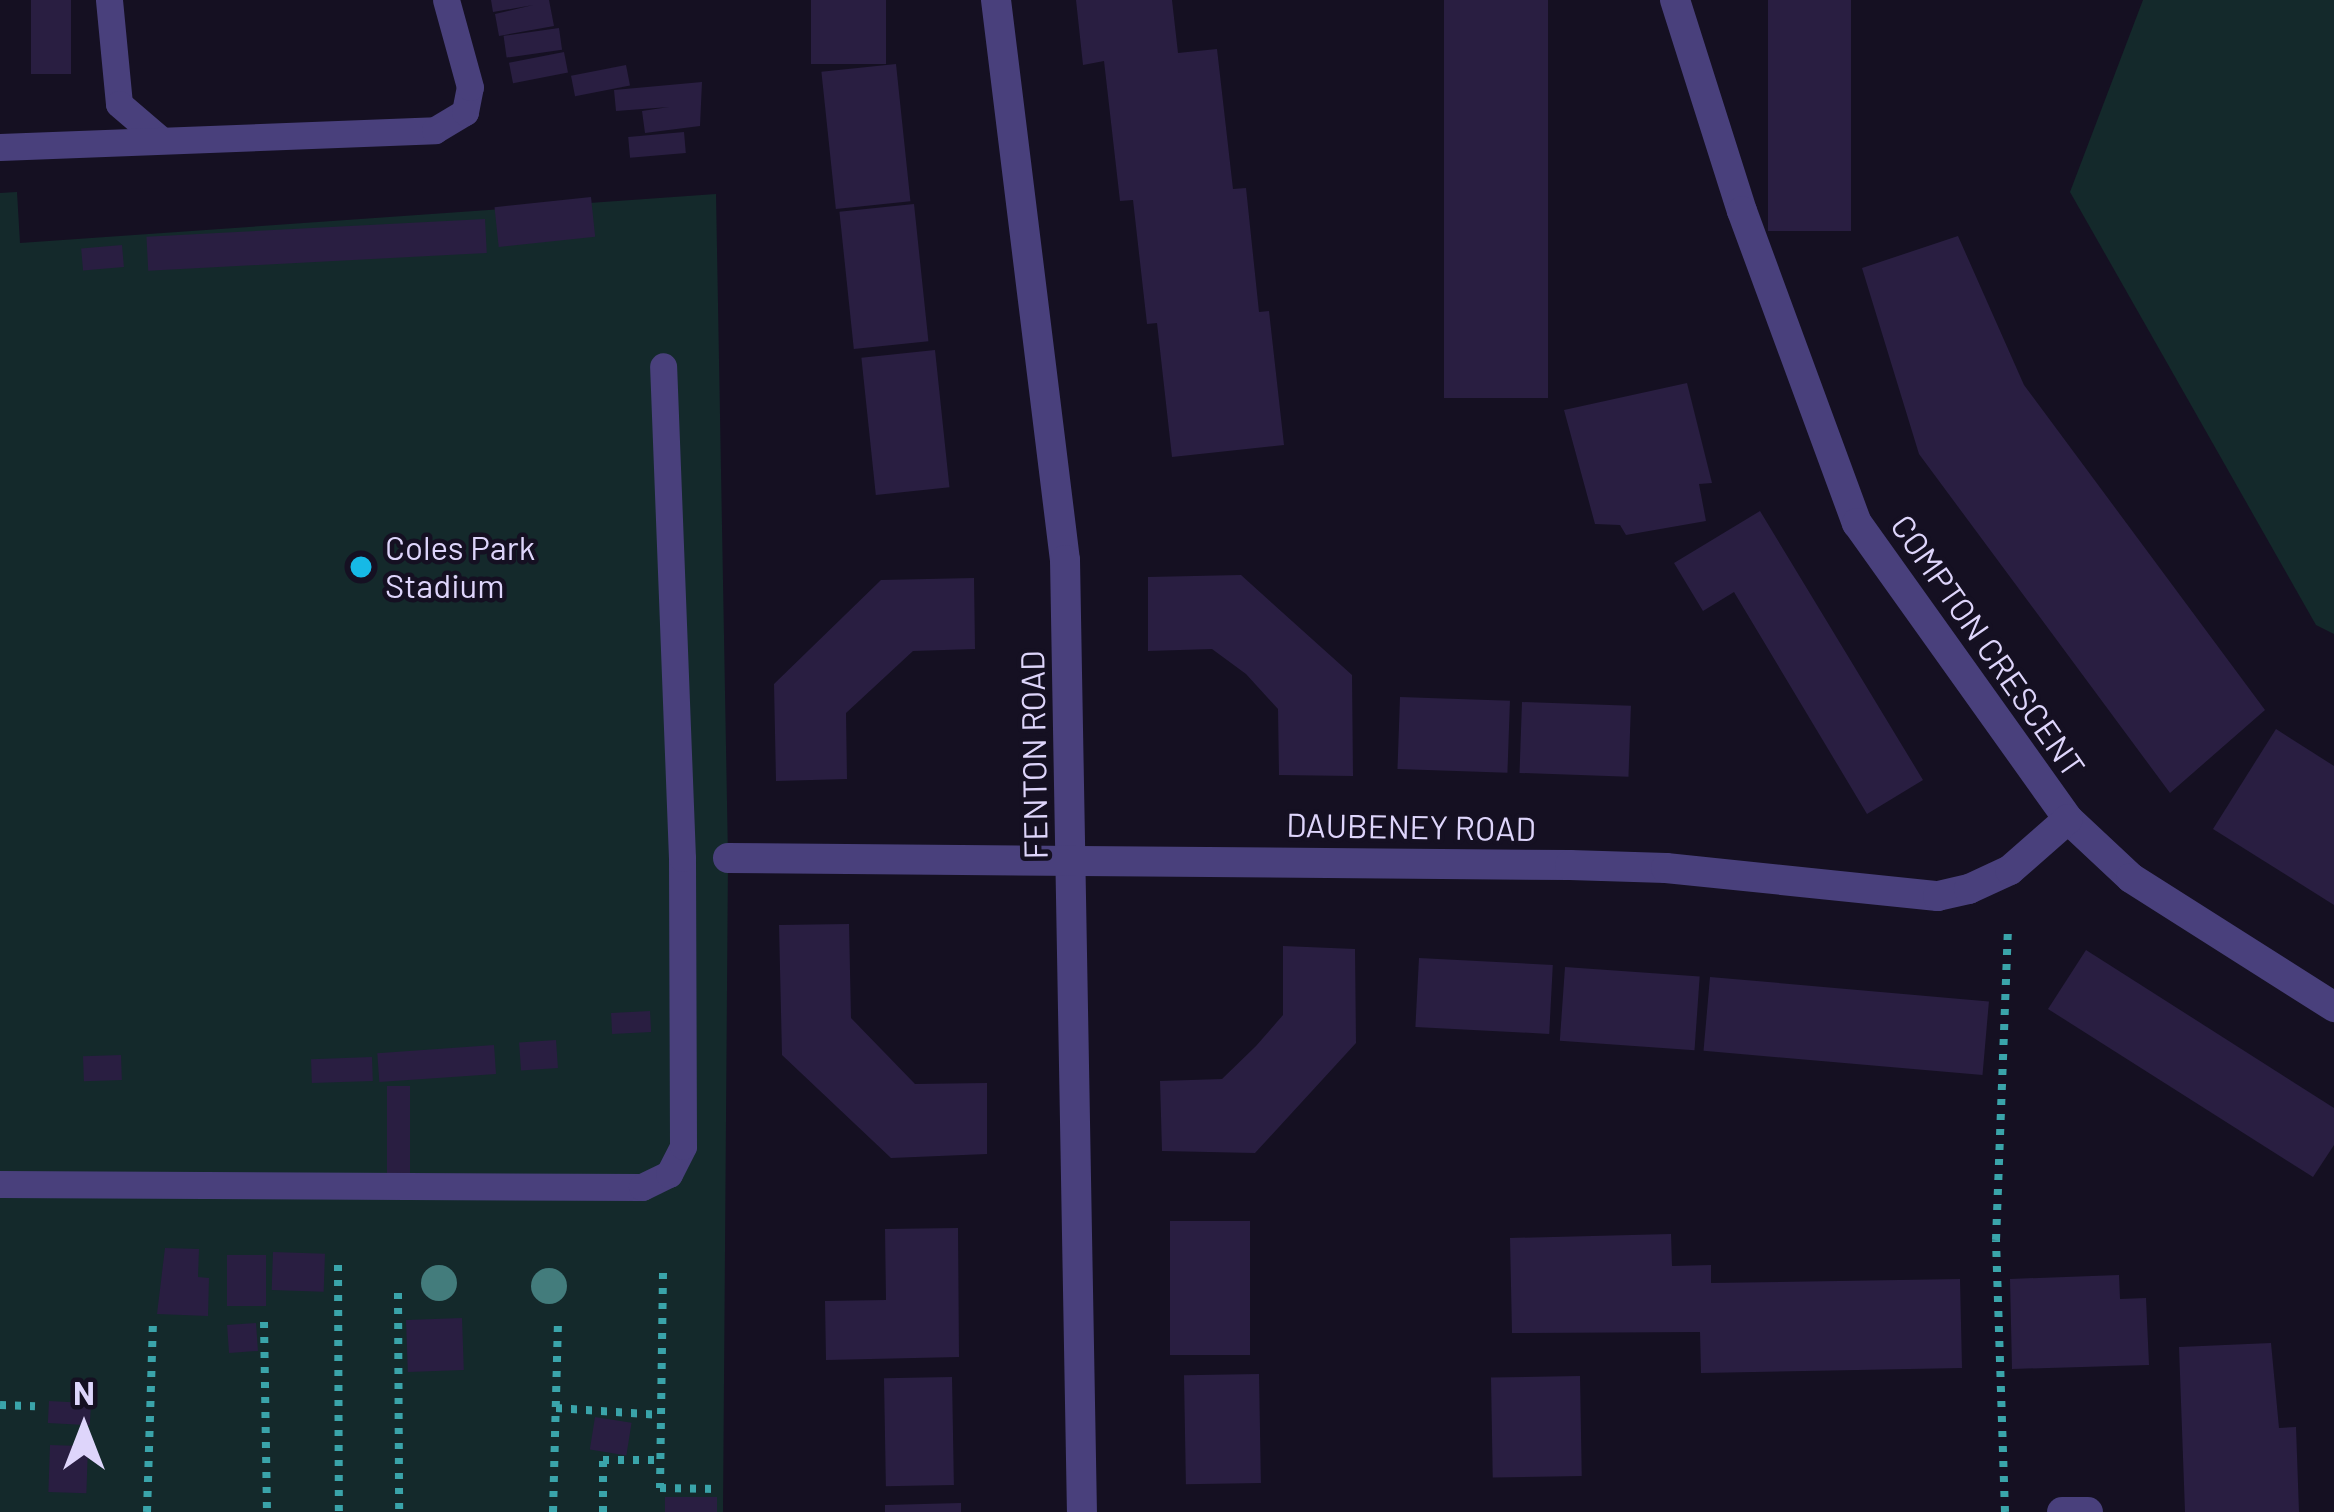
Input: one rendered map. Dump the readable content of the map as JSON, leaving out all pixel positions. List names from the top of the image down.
{
  "streets": {
    "street": ["COMPTON CRESCENT", "FENTON ROAD", "DAUBENEY ROAD"]
  },
  "crossings": [
    ["COMPTON CRESCENT", "DAUBENEY ROAD"],
    ["FENTON ROAD", "DAUBENEY ROAD"]
  ],
  "places": ["Coles Park Stadium"],
  "north": "top"
}
